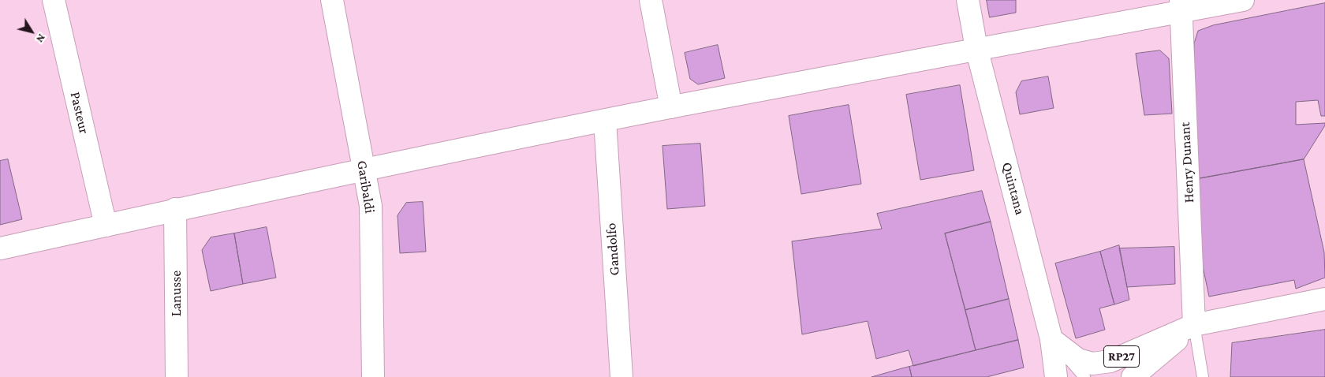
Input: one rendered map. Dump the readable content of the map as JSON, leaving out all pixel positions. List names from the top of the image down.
{
  "streets": {
    "main road": [
      "Pasteur",
      "Henry Dunant",
      "Garibaldi",
      "Quintana",
      "Gandolfo",
      "Lanusse",
      "RP27"
    ]
  },
  "crossings": [
    ["Henry Dunant", "RP27"],
    ["Quintana", "RP27"]
  ],
  "north": "bottom right"
}
